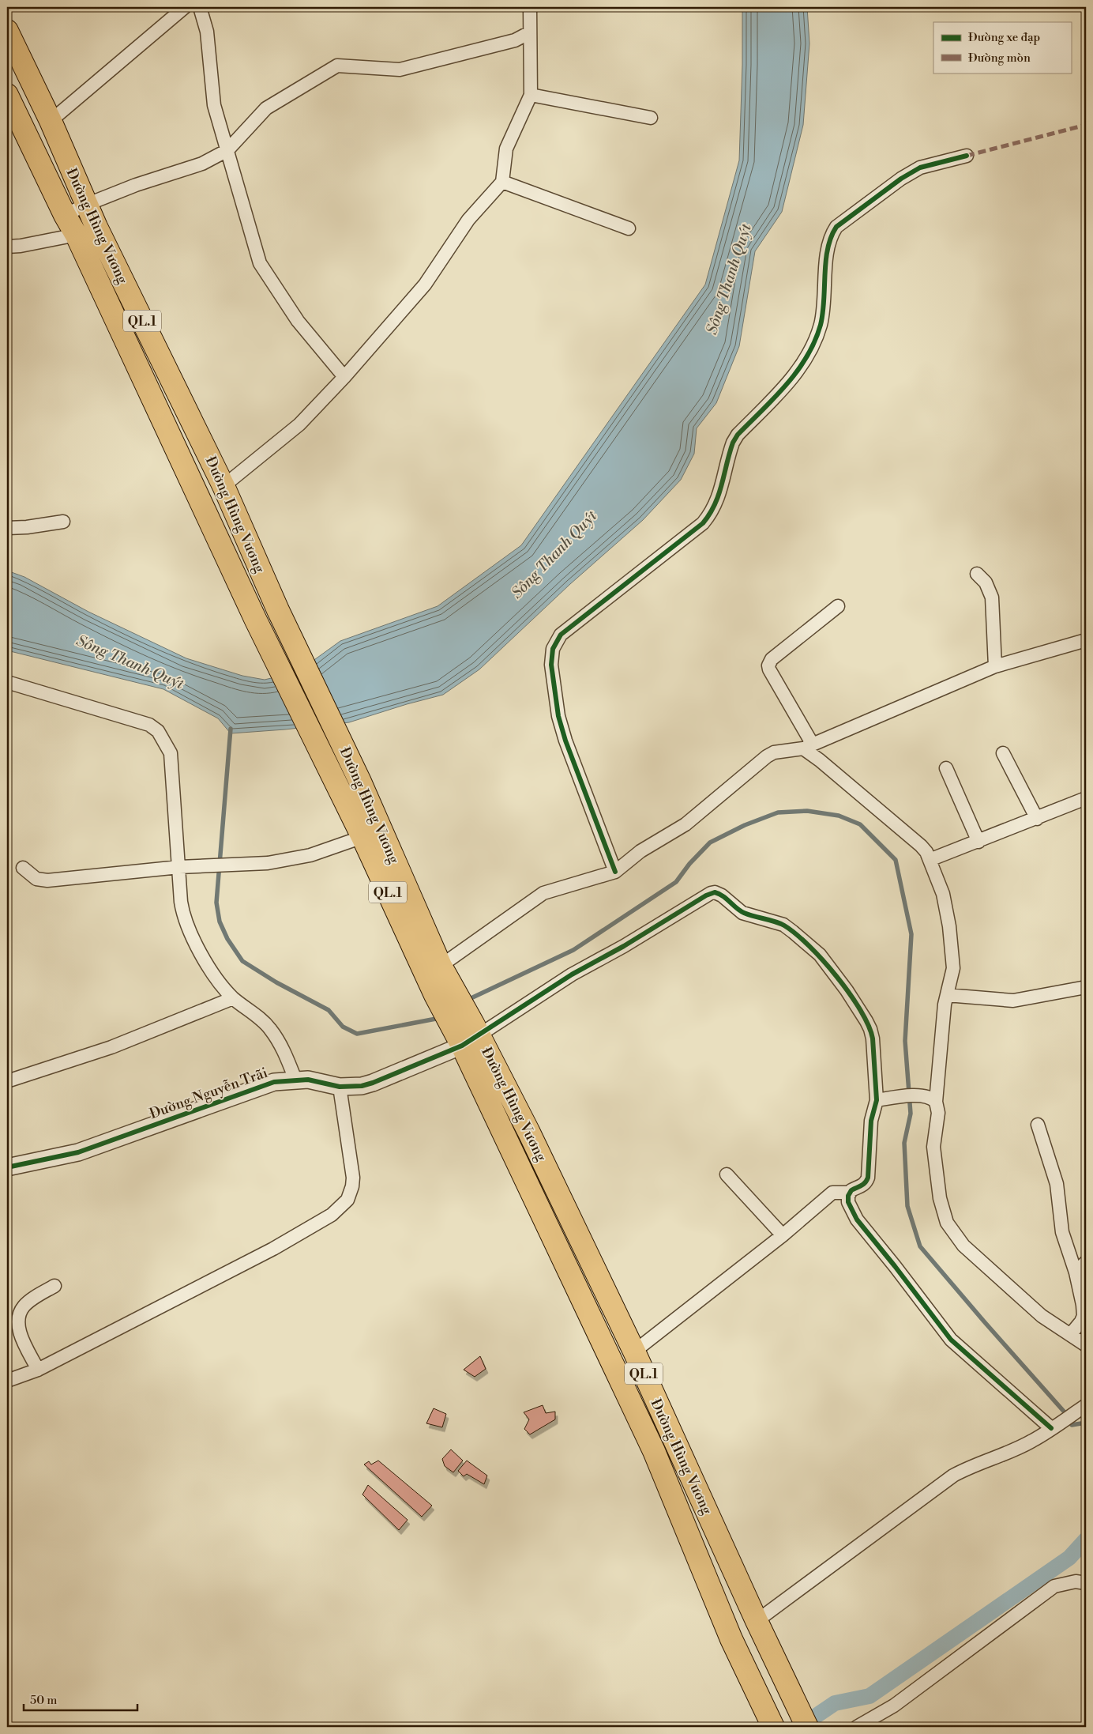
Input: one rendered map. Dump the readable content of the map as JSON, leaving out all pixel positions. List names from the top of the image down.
{
  "streets": {
    "highway": ["Đường Hùng Vương", "QL.1"],
    "street": ["Đường Nguyễn Trãi"]
  },
  "crossings": [
    ["Đường Hùng Vương", "Đường Nguyễn Trãi"]
  ],
  "water": ["Sông Thanh Quýt"],
  "legend": ["Đường xe đạp", "Đường mòn"],
  "scale_bar": "50 m"
}
